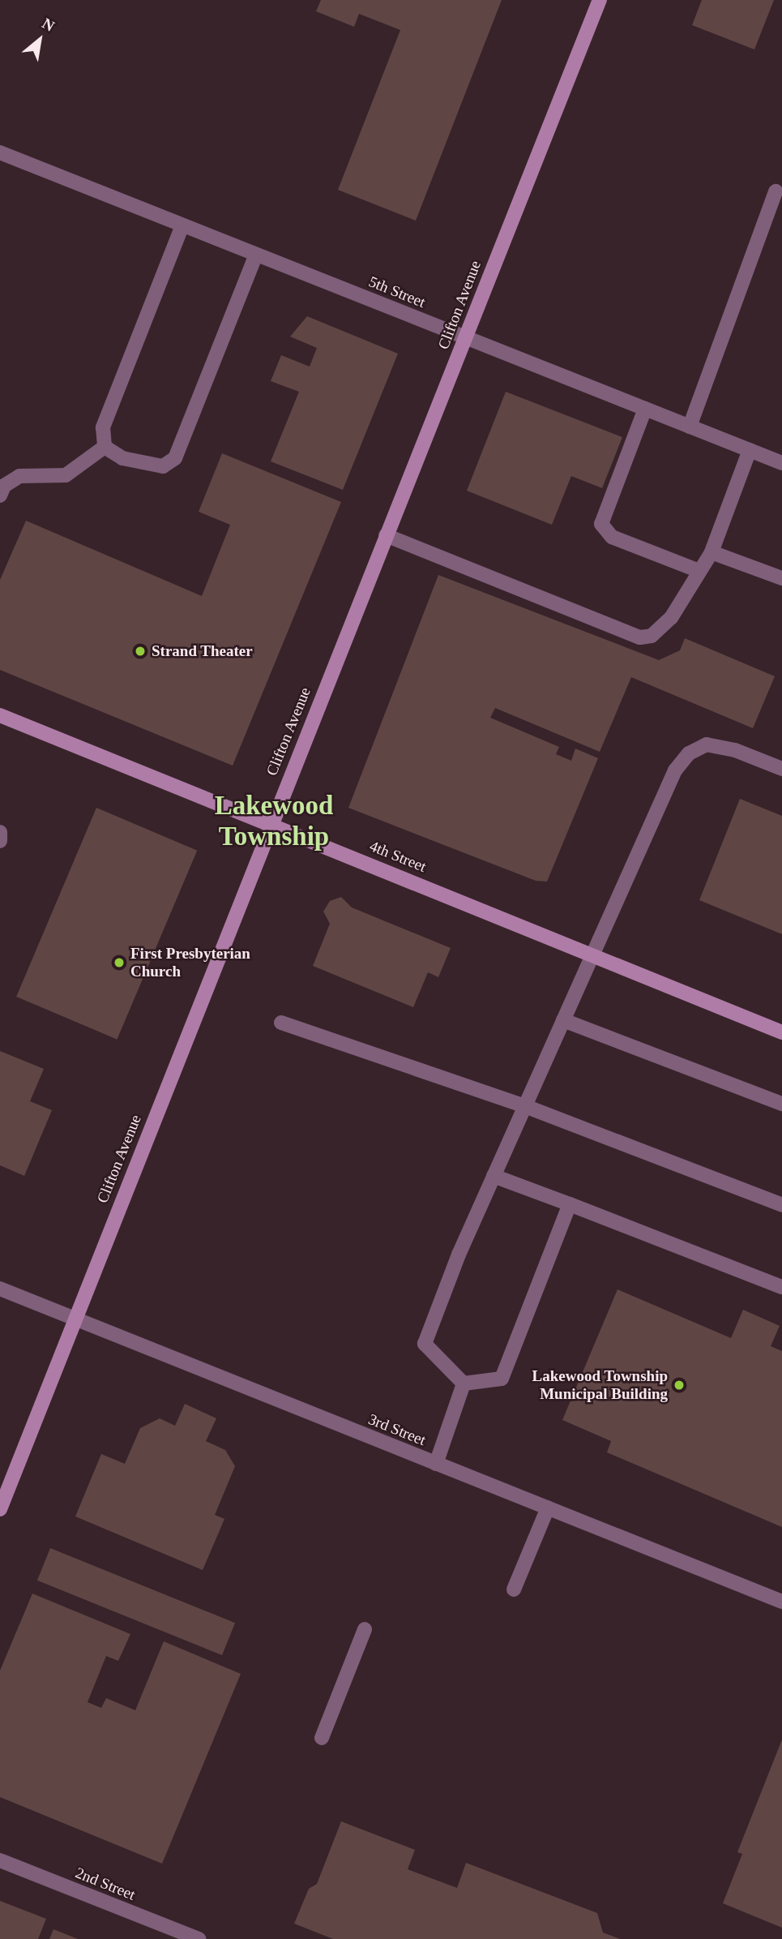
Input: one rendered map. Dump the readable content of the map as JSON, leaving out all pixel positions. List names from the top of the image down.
{
  "streets": {
    "street": [
      "5th Street",
      "Clifton Avenue",
      "4th Street",
      "3rd Street",
      "2nd Street"
    ]
  },
  "crossings": [
    ["5th Street", "Clifton Avenue"],
    ["Clifton Avenue", "4th Street"],
    ["Clifton Avenue", "3rd Street"]
  ],
  "districts": ["Lakewood Township"],
  "places": ["Strand Theater", "First Presbyterian Church", "Lakewood Township Municipal Building"],
  "north": "top right"
}
